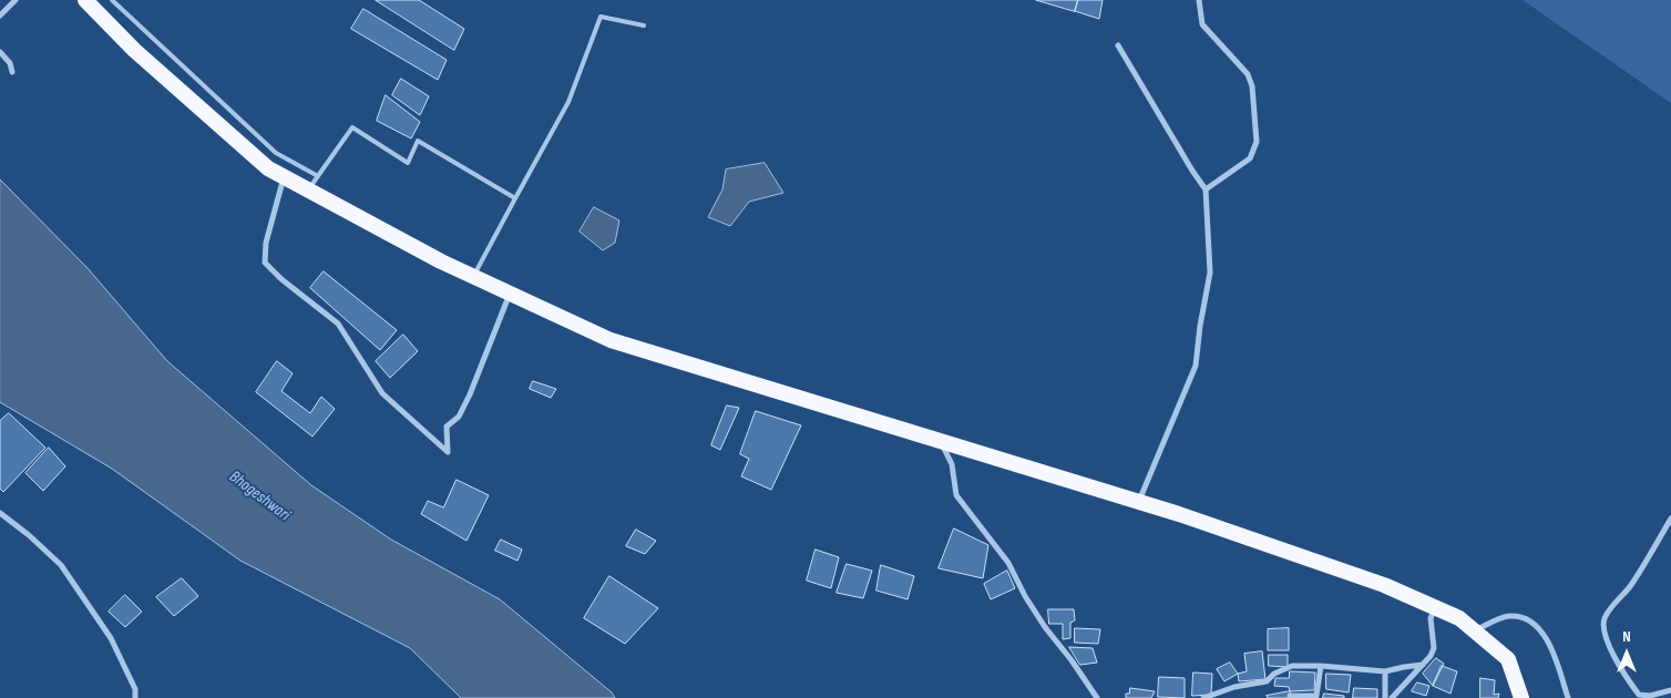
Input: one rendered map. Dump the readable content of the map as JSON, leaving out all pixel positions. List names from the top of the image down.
{
  "water": ["Bhogeshwari"],
  "north": "top"
}
